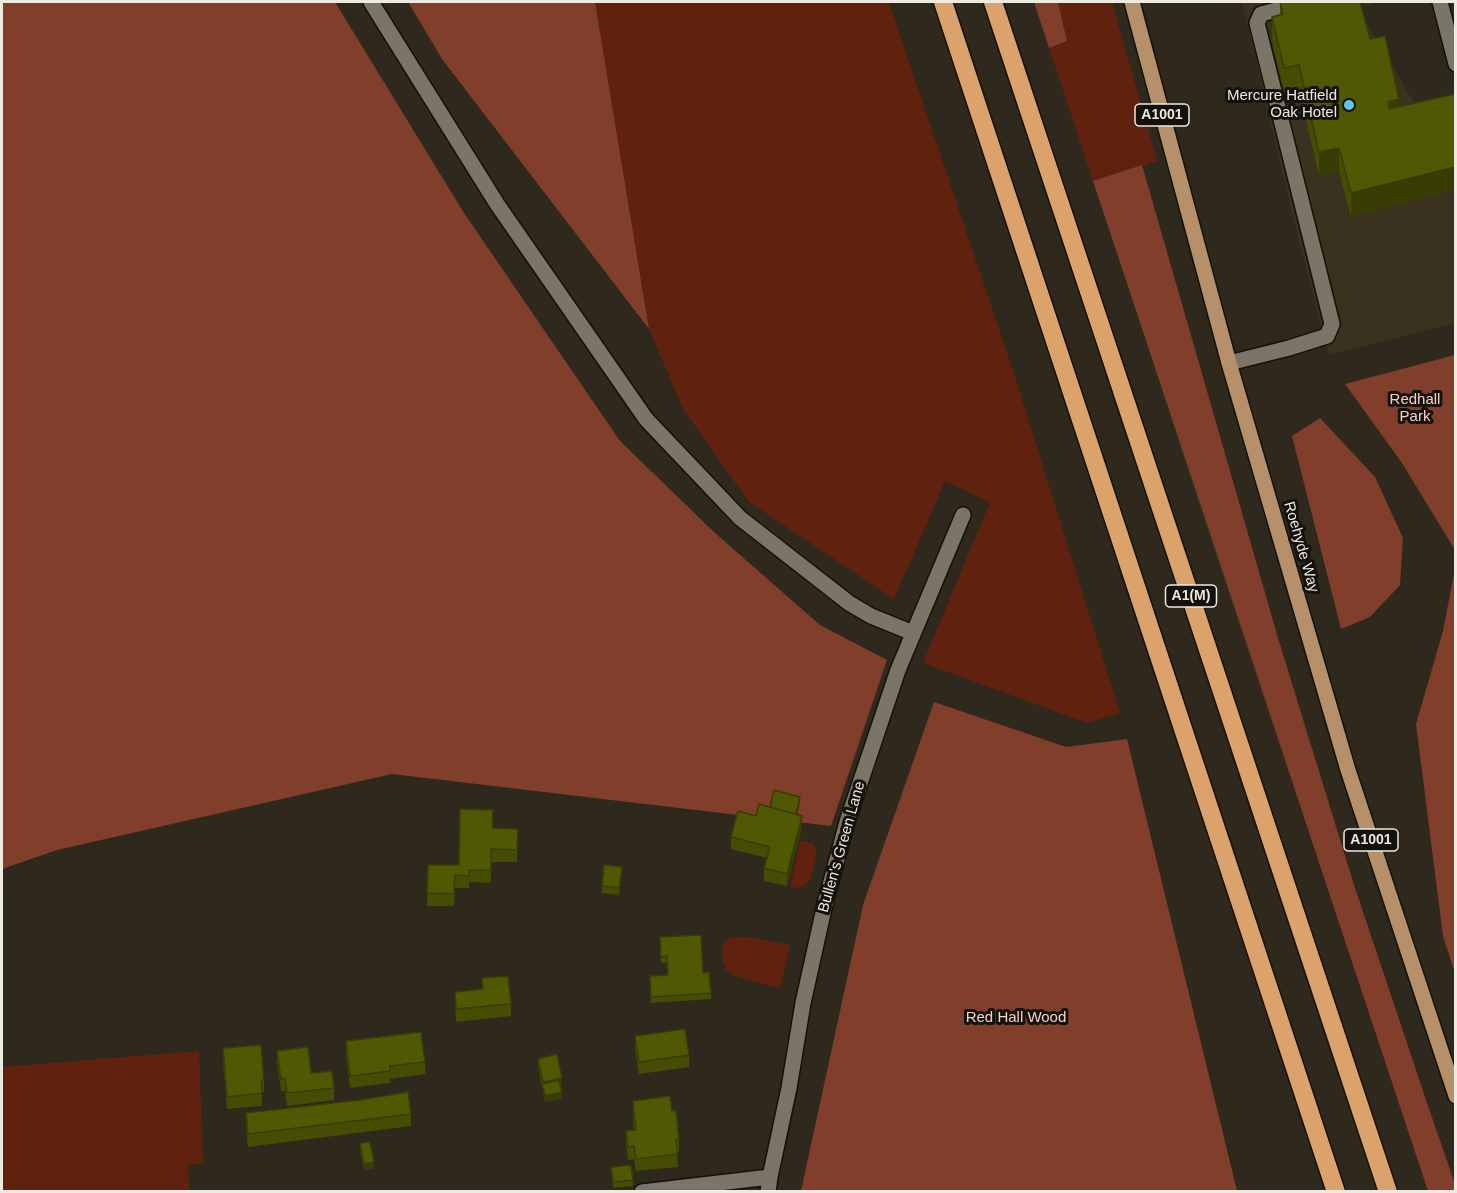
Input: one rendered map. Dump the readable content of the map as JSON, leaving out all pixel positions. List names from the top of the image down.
{
  "streets": {
    "highway": ["A1(M)"],
    "main road": ["A1001", "Roehyde Way"],
    "street": ["Bullen's Green Lane"]
  },
  "parks": ["Redhall Park", "Red Hall Wood"],
  "places": ["Mercure Hatfield Oak Hotel"]
}
